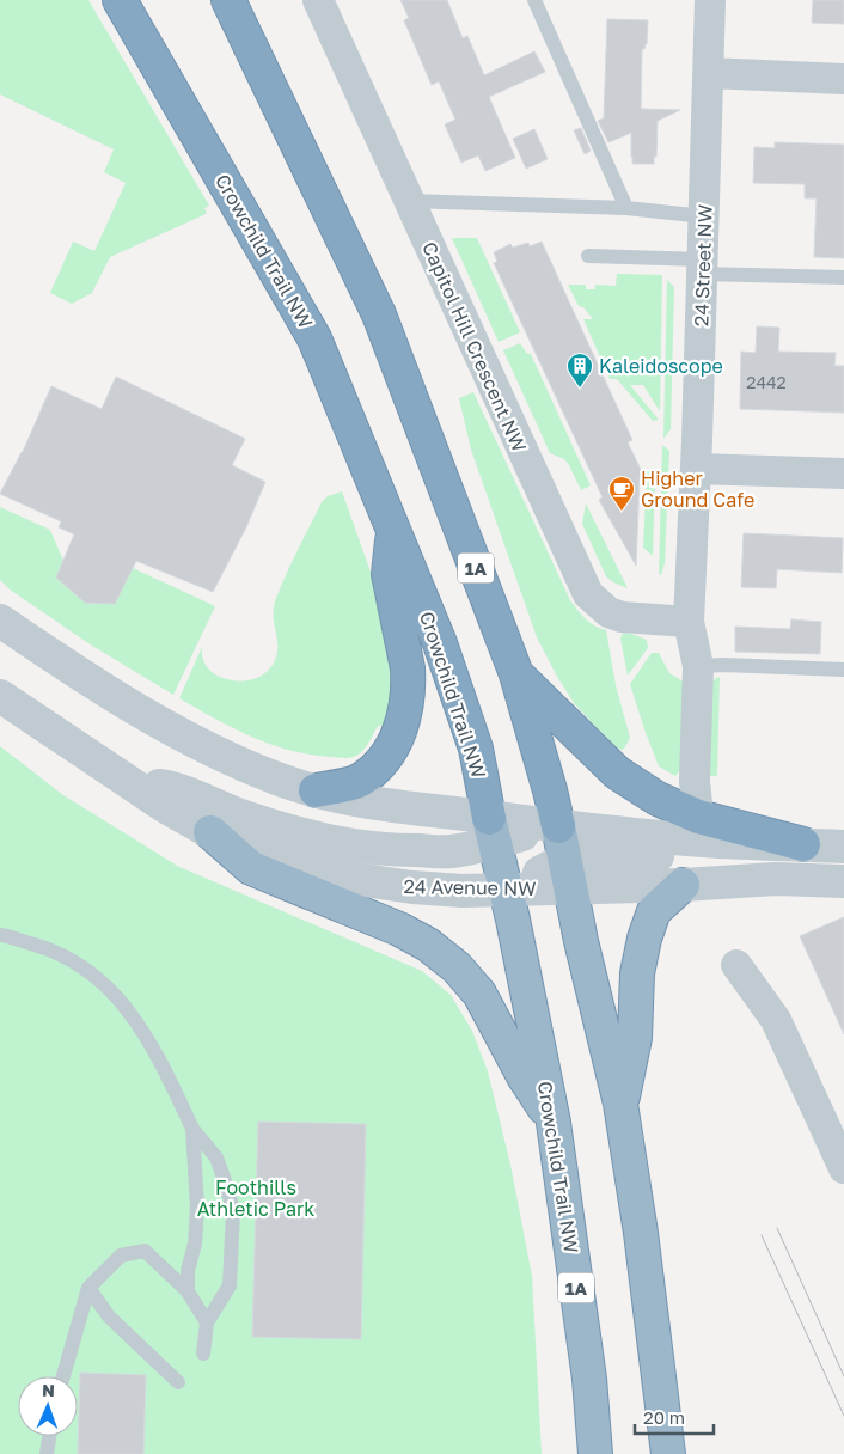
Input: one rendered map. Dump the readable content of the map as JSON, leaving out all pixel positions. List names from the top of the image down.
{
  "streets": {
    "highway": ["Crowchild Trail NW", "1A"],
    "street": ["24 Street NW", "Capitol Hill Crescent NW", "24 Avenue NW"]
  },
  "crossings": [
    ["Crowchild Trail NW", "24 Avenue NW"],
    ["24 Street NW", "Capitol Hill Crescent NW"],
    ["1A", "24 Avenue NW"]
  ],
  "parks": ["Foothills Athletic Park"],
  "places": {
    "building": ["Kaleidoscope"],
    "cafe": ["Higher Ground Cafe"]
  },
  "house_numbers": ["2442"],
  "scale_bar": "20 m",
  "north": "top"
}
